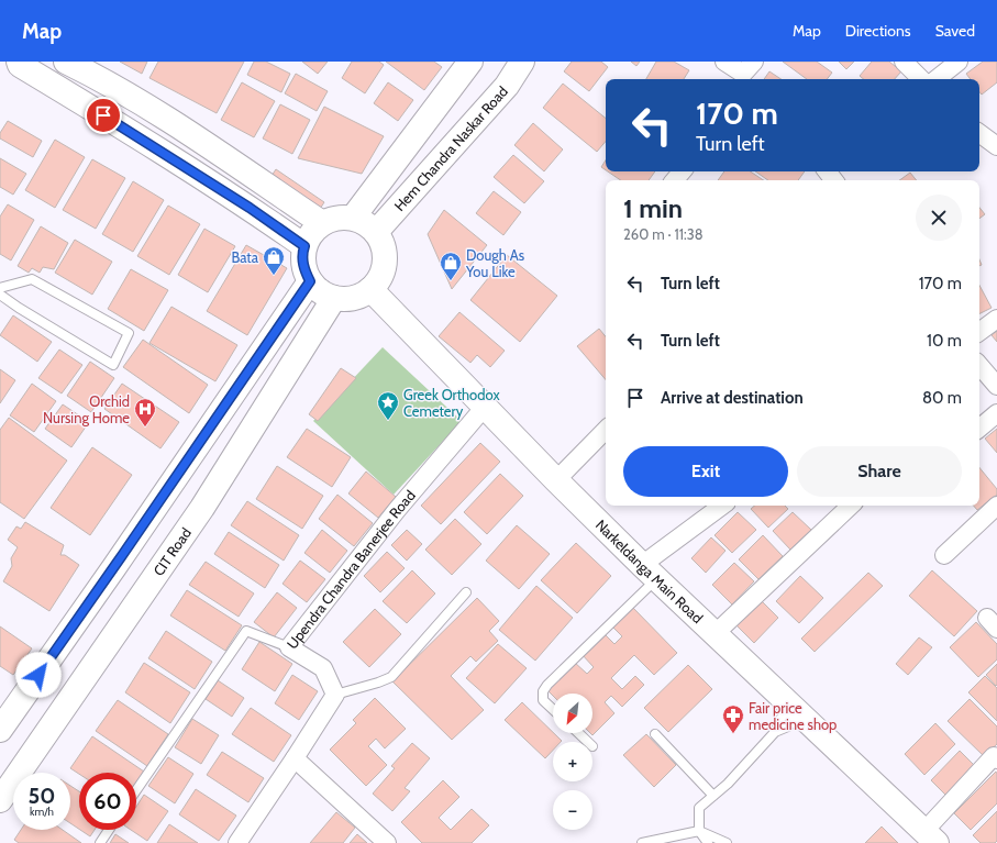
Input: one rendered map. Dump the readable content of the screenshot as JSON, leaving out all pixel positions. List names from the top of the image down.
{
  "streets": {
    "main road": ["Hem Chandra Naskar Road", "CIT Road", "Narkeldanga Main Road"],
    "street": ["Upendra Chandra Banerjee Road"]
  },
  "crossings": [
    ["Hem Chandra Naskar Road", "CIT Road"],
    ["Hem Chandra Naskar Road", "Narkeldanga Main Road"],
    ["CIT Road", "Narkeldanga Main Road"],
    ["Upendra Chandra Banerjee Road", "Narkeldanga Main Road"]
  ],
  "places": {
    "shop": ["Bata", "Dough As You Like"],
    "place": ["Greek Orthodox Cemetery"],
    "hospital": ["Orchid Nursing Home"],
    "pharmacy": ["Fair price medicine shop"]
  },
  "north": "bottom left",
  "page": {
    "header": "Map",
    "nav": ["Map", "Directions", "Saved"],
    "turn": ["170 m", "Turn left"],
    "heading": ["1 min", "260 m · 11:38"],
    "list": [
      {
        "name": "Turn left",
        "value": "170 m"
      },
      {
        "name": "Turn left",
        "value": "10 m"
      },
      {
        "name": "Arrive at destination",
        "value": "80 m"
      }
    ],
    "buttons": ["Exit", "Share"],
    "map_buttons": ["+", "−"],
    "speed": "50 km/h",
    "limit": "60"
  }
}
